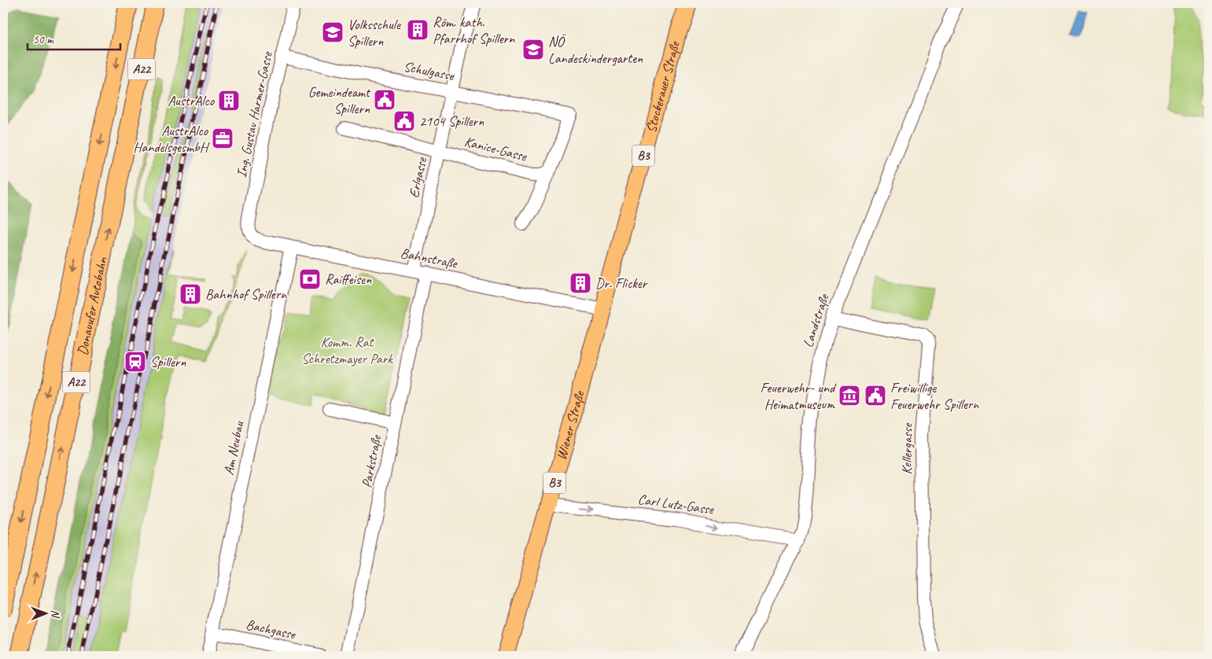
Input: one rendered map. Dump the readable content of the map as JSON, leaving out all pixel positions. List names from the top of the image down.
{
  "streets": {
    "highway": ["A22", "Donauufer Autobahn"],
    "main road": ["Stockerauer Straße", "B3", "Wiener Straße"],
    "street": [
      "Schulgasse",
      "Ing. Gustav Harmer-Gasse",
      "Kanice-Gasse",
      "Erlgasse",
      "Bahnstraße",
      "Landstraße",
      "Am Neubau",
      "Kellergasse",
      "Parkstraße",
      "Carl Lutz-Gasse",
      "Bachgasse"
    ]
  },
  "crossings": [
    ["Schulgasse", "Ing. Gustav Harmer-Gasse"],
    ["Schulgasse", "Kanice-Gasse"],
    ["Schulgasse", "Erlgasse"],
    ["Stockerauer Straße", "Bahnstraße"],
    ["Stockerauer Straße", "Wiener Straße"],
    ["Ing. Gustav Harmer-Gasse", "Bahnstraße"],
    ["Kanice-Gasse", "Erlgasse"],
    ["Erlgasse", "Bahnstraße"],
    ["Erlgasse", "Parkstraße"],
    ["Bahnstraße", "Wiener Straße"],
    ["Bahnstraße", "Am Neubau"],
    ["Bahnstraße", "Parkstraße"],
    ["Landstraße", "Kellergasse"],
    ["Landstraße", "Carl Lutz-Gasse"],
    ["Wiener Straße", "Carl Lutz-Gasse"],
    ["Am Neubau", "Bachgasse"]
  ],
  "one_way": ["Carl Lutz-Gasse"],
  "parks": ["Komm. Rat Schretzmayer Park"],
  "places": {
    "building": [
      "Röm. kath. Pfarrhof Spillern",
      "AustrAlco",
      "Dr. Flicker",
      "Bahnhof Spillern"
    ],
    "school or university": ["Volksschule Spillern", "NÖ Landeskindergarten"],
    "public building": ["Gemeindeamt Spillern", "2104 Spillern", "Freiwillige Feuerwehr Spillern"],
    "office": ["AustrAlco HandelsgesmbH"],
    "bank": ["Raiffeisen"],
    "station": ["Spillern"],
    "museum": ["Feuerwehr- und Heimatmuseum"]
  },
  "scale_bar": "50 m",
  "north": "right"
}
